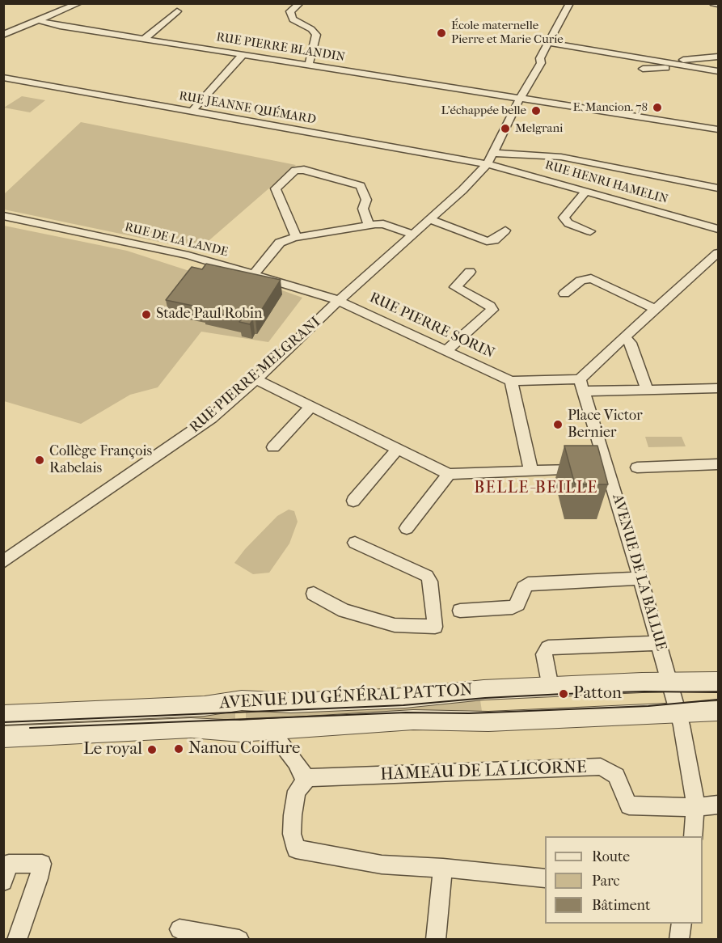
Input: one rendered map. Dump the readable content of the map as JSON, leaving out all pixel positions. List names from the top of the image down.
{
  "streets": {
    "street": [
      "RUE PIERRE BLANDIN",
      "RUE JEANNE QUÉMARD",
      "RUE HENRI HAMELIN",
      "RUE DE LA LANDE",
      "RUE PIERRE SORIN",
      "RUE PIERRE MELGRANI",
      "AVENUE DE LA BALLUE",
      "AVENUE DU GÉNÉRAL PATTON",
      "HAMEAU DE LA LICORNE"
    ]
  },
  "crossings": [
    ["RUE PIERRE BLANDIN", "RUE PIERRE MELGRANI"],
    ["RUE JEANNE QUÉMARD", "RUE HENRI HAMELIN"],
    ["RUE JEANNE QUÉMARD", "RUE PIERRE MELGRANI"],
    ["RUE HENRI HAMELIN", "RUE PIERRE MELGRANI"],
    ["RUE DE LA LANDE", "RUE PIERRE SORIN"],
    ["RUE DE LA LANDE", "RUE PIERRE MELGRANI"],
    ["RUE PIERRE SORIN", "RUE PIERRE MELGRANI"],
    ["AVENUE DE LA BALLUE", "AVENUE DU GÉNÉRAL PATTON"],
    ["AVENUE DE LA BALLUE", "HAMEAU DE LA LICORNE"]
  ],
  "districts": ["BELLE-BEILLE"],
  "places": [
    "École maternelle Pierre et Marie Curie",
    "E. Mancion. 78",
    "L’échappée belle",
    "Melgrani",
    "Stade Paul Robin",
    "Place Victor Bernier",
    "Collège François Rabelais",
    "Patton",
    "Nanou Coiffure",
    "Le royal"
  ],
  "legend": ["Route", "Parc", "Bâtiment"]
}
